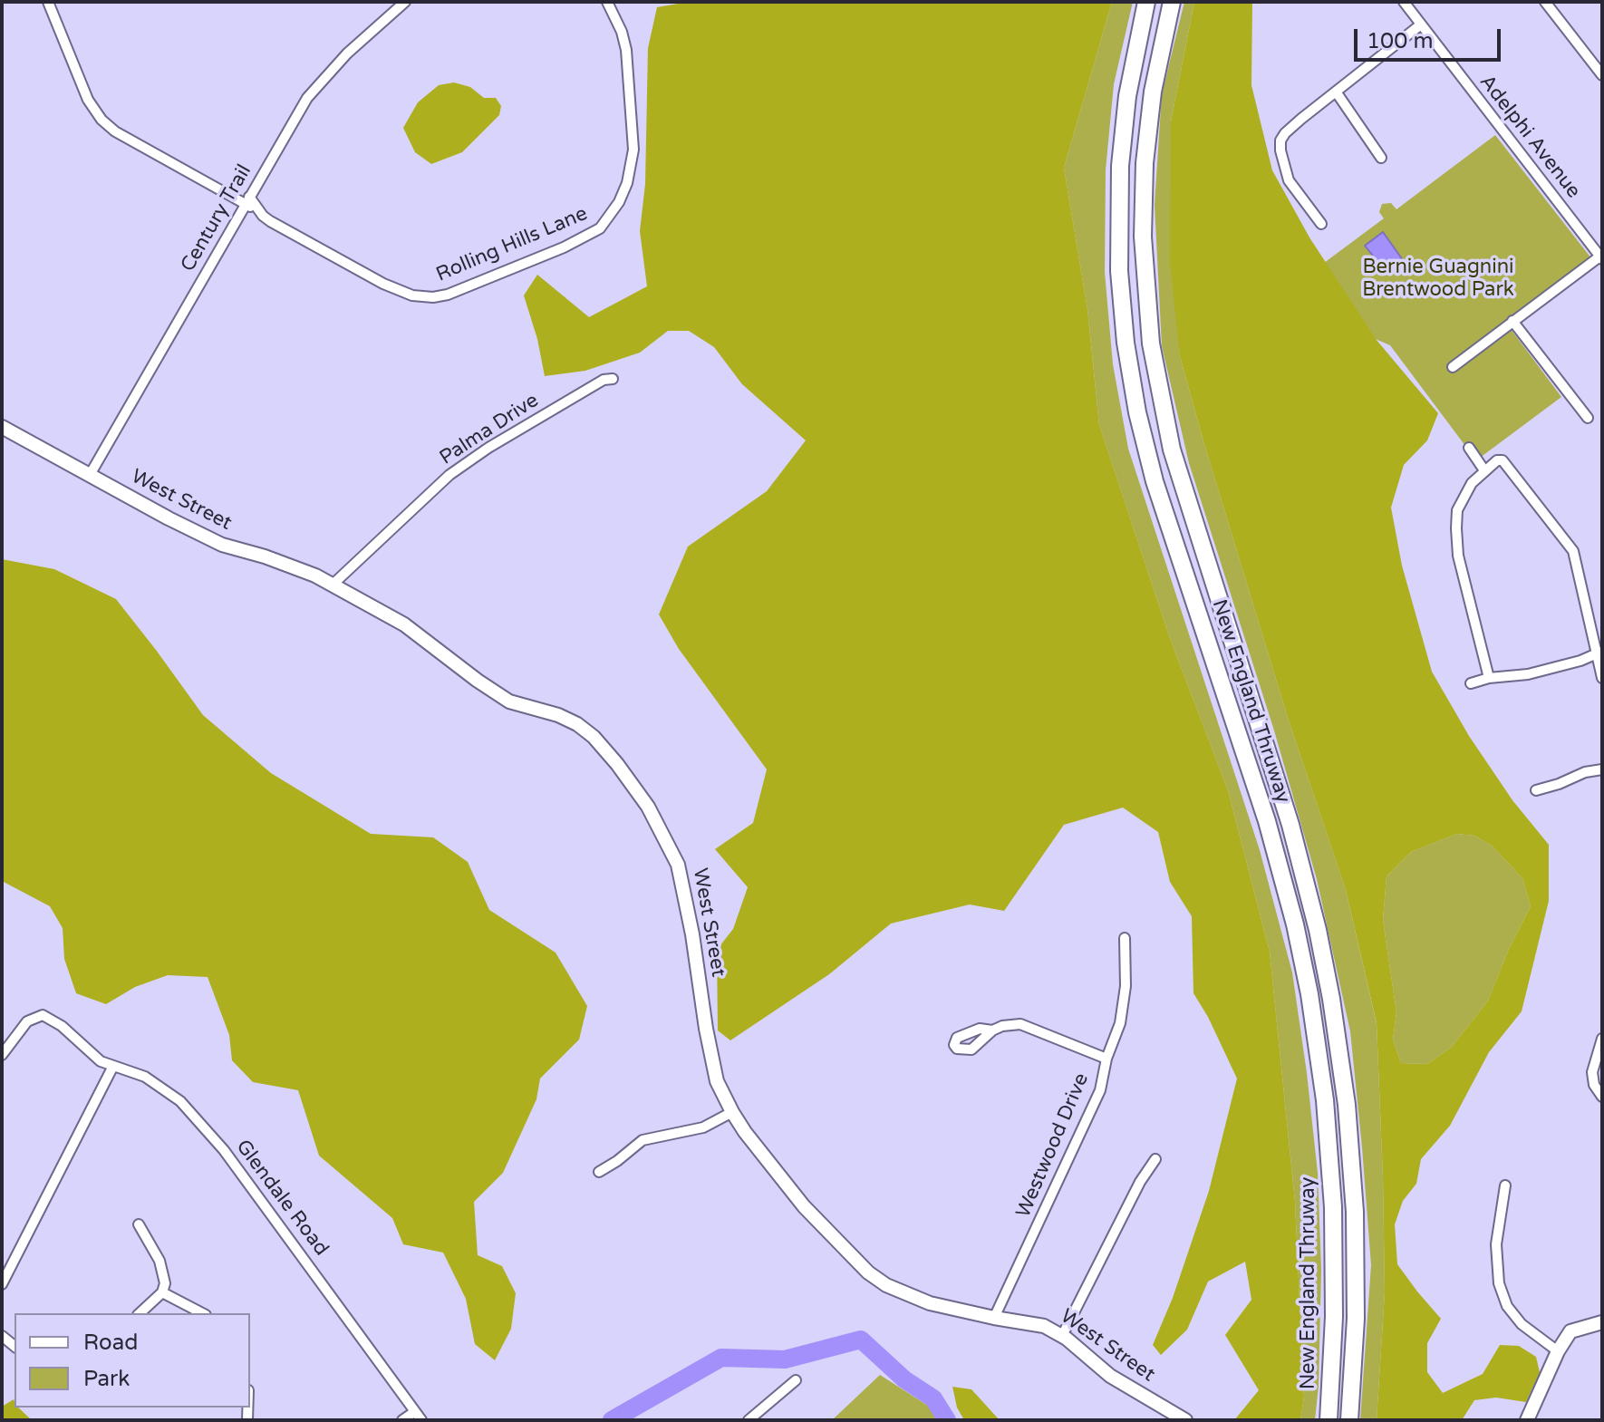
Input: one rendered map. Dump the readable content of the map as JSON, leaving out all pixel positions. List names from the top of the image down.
{
  "streets": {
    "highway": ["New England Thruway"],
    "street": [
      "Adelphi Avenue",
      "Century Trail",
      "Rolling Hills Lane",
      "Palma Drive",
      "West Street",
      "Westwood Drive",
      "Glendale Road"
    ]
  },
  "crossings": [
    ["Century Trail", "Rolling Hills Lane"],
    ["Century Trail", "West Street"],
    ["Palma Drive", "West Street"],
    ["West Street", "Westwood Drive"]
  ],
  "parks": ["Bernie Guagnini Brentwood Park"],
  "legend": ["Road", "Park"],
  "scale_bar": "100 m"
}
